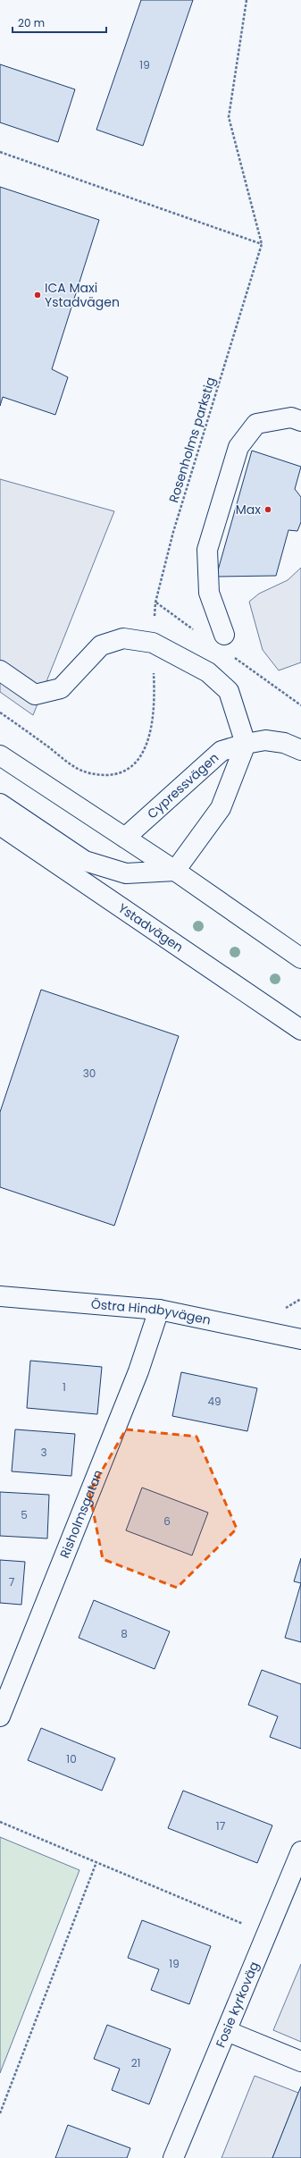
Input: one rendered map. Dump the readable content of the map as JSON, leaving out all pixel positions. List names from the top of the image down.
{
  "streets": {
    "street": [
      "Cypressvägen",
      "Ystadvägen",
      "Östra Hindbyvägen",
      "Risholmsgatan",
      "Fosie kyrkoväg"
    ],
    "path": ["Rosenholms parkstig"]
  },
  "crossings": [
    ["Östra Hindbyvägen", "Risholmsgatan"]
  ],
  "places": ["ICA Maxi Ystadvägen", "Max"],
  "house_numbers": [
    "19",
    "30",
    "1",
    "49",
    "3",
    "5",
    "6",
    "7",
    "8",
    "10",
    "17",
    "19",
    "21"
  ],
  "scale_bar": "20 m"
}
